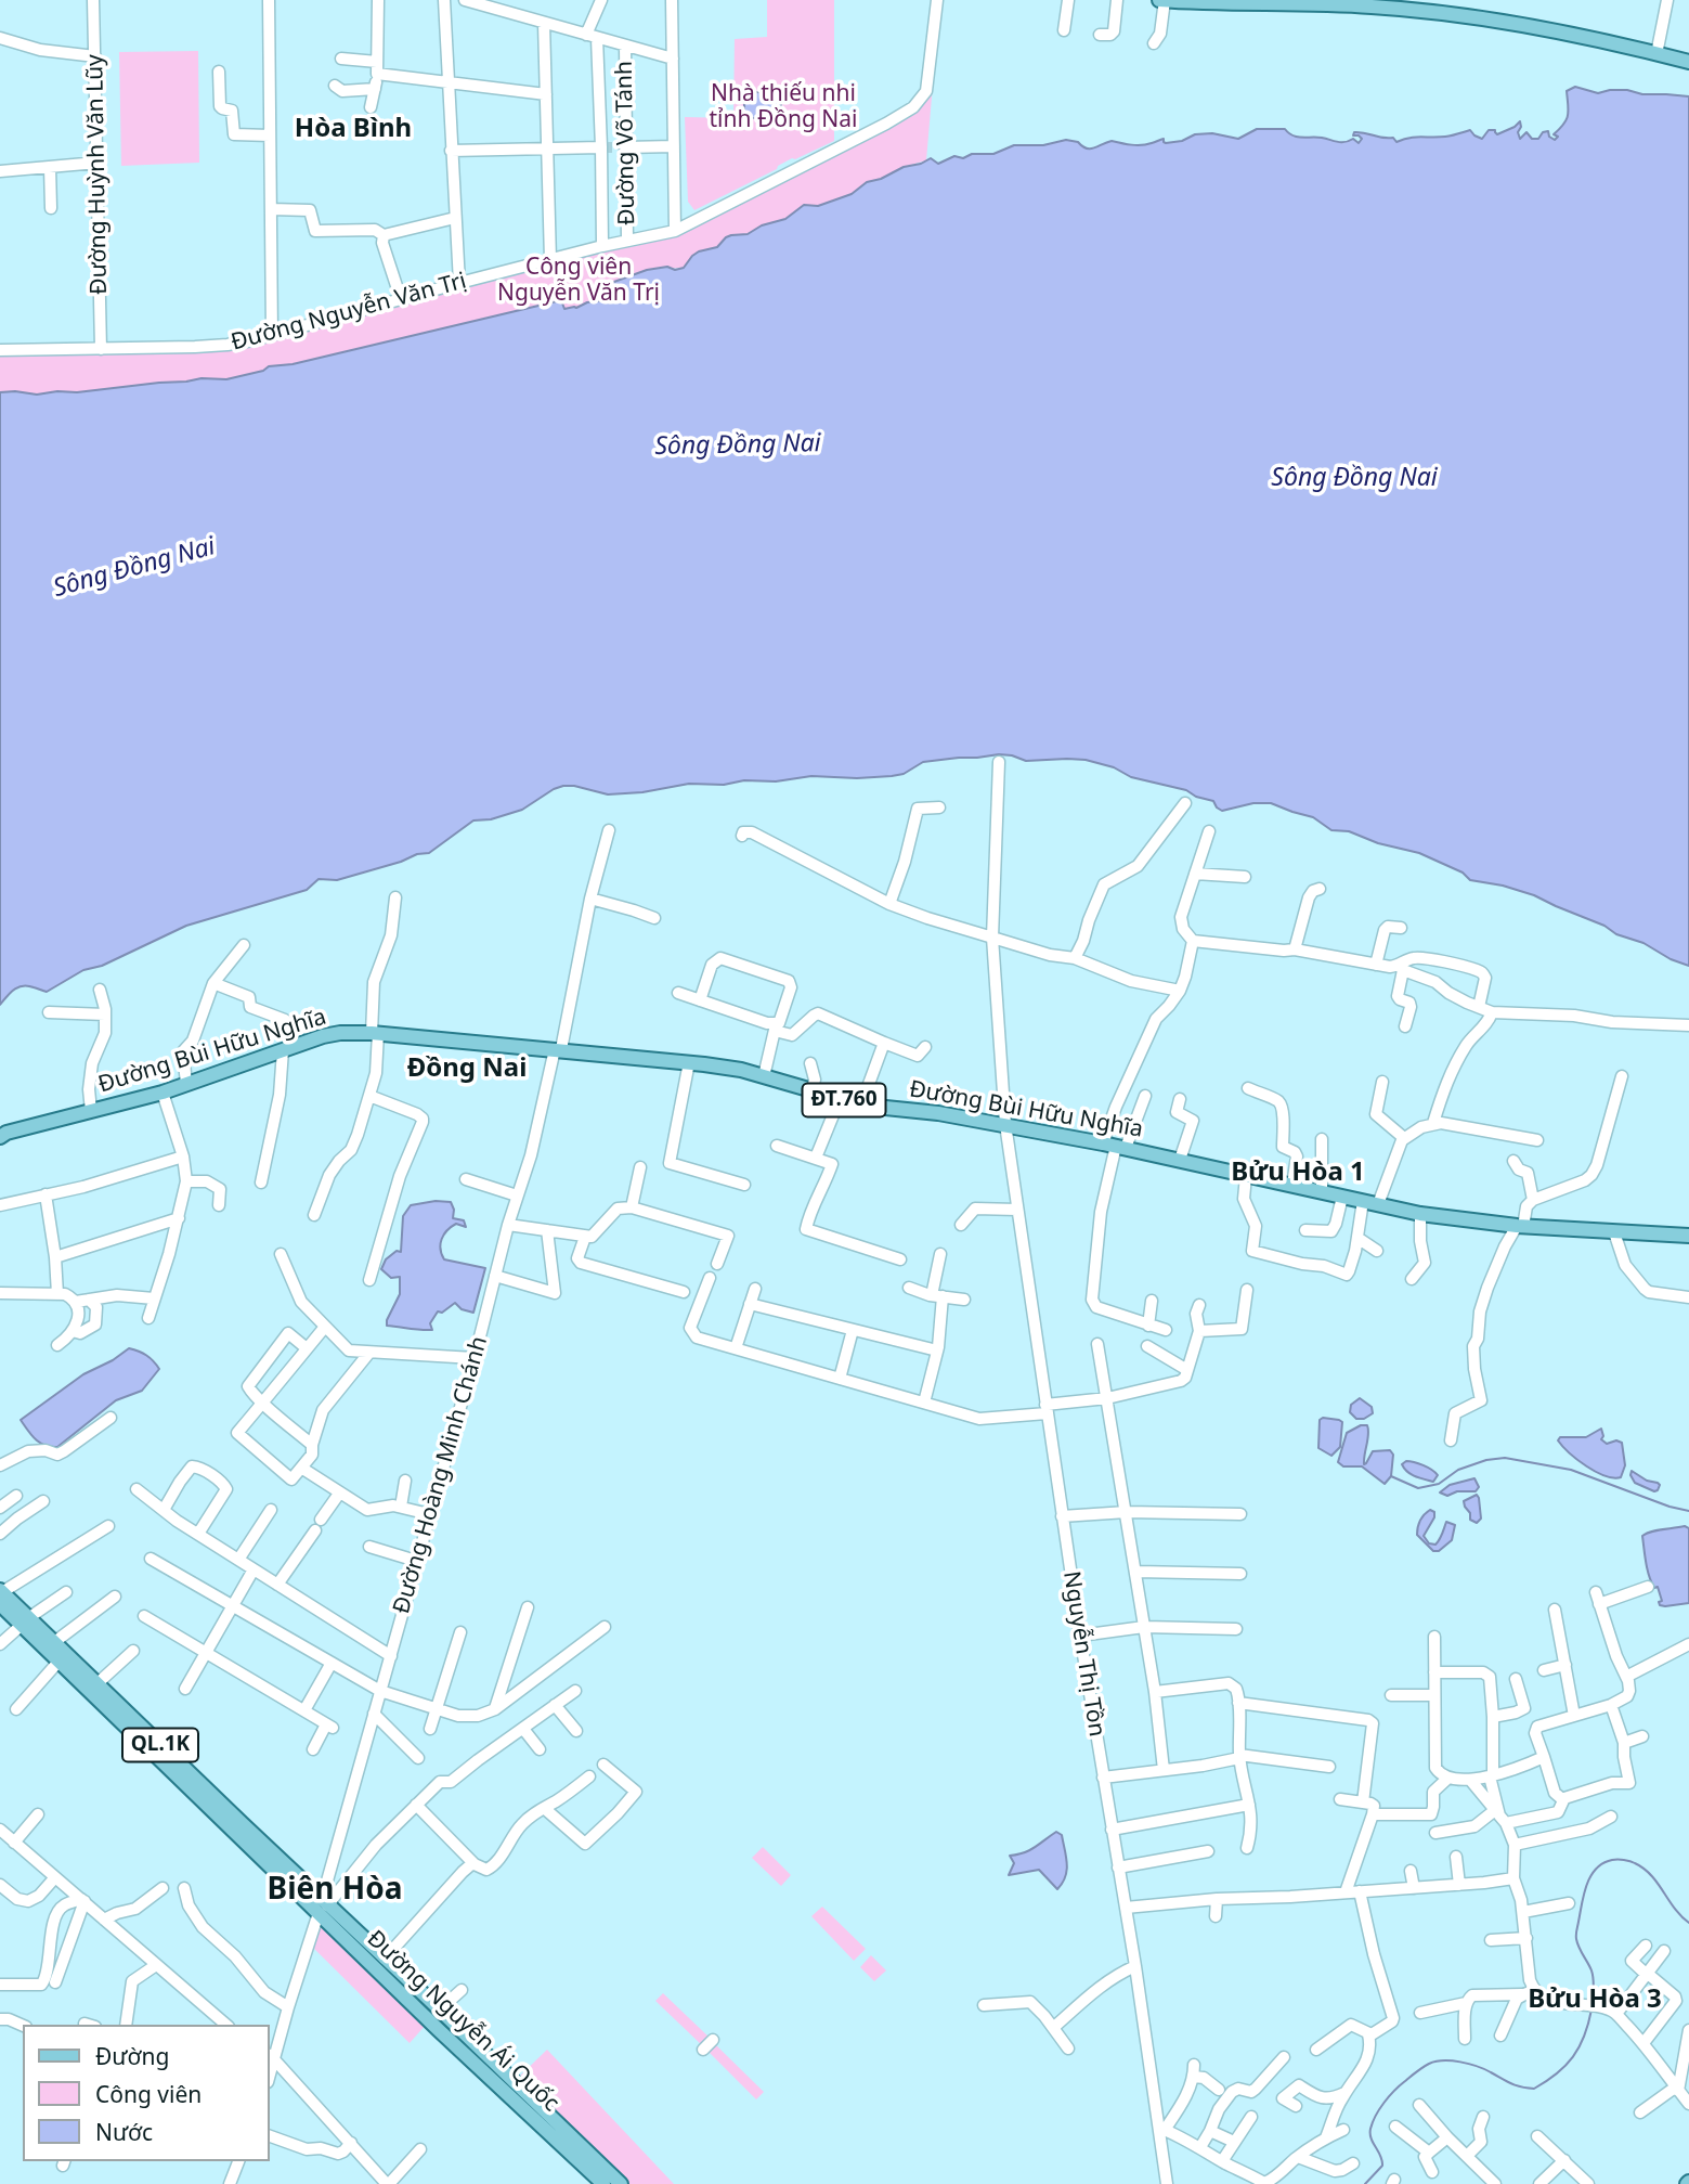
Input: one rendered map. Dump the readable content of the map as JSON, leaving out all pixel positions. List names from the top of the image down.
{
  "streets": {
    "main road": [
      "Đường Bùi Hữu Nghĩa",
      "ĐT.760",
      "QL.1K",
      "Đường Nguyễn Ái Quốc"
    ],
    "street": [
      "Đường Võ Tánh",
      "Đường Huỳnh Văn Lũy",
      "Đường Nguyễn Văn Trị",
      "Đường Hoàng Minh Chánh",
      "Nguyễn Thị Tồn"
    ]
  },
  "crossings": [
    ["Đường Võ Tánh", "Đường Nguyễn Văn Trị"],
    ["Đường Huỳnh Văn Lũy", "Đường Nguyễn Văn Trị"],
    ["Đường Bùi Hữu Nghĩa", "Đường Hoàng Minh Chánh"],
    ["Đường Bùi Hữu Nghĩa", "Nguyễn Thị Tồn"],
    ["Đường Hoàng Minh Chánh", "QL.1K"],
    ["Đường Hoàng Minh Chánh", "Đường Nguyễn Ái Quốc"],
    ["QL.1K", "Đường Nguyễn Ái Quốc"]
  ],
  "districts": [
    "Hòa Bình",
    "Đồng Nai",
    "Bửu Hòa 1",
    "Biên Hòa",
    "Bửu Hòa 3"
  ],
  "water": ["Sông Đồng Nai"],
  "parks": ["Nhà thiếu nhi tỉnh Đồng Nai", "Công viên Nguyễn Văn Trị"],
  "legend": ["Đường", "Công viên", "Nước"]
}
